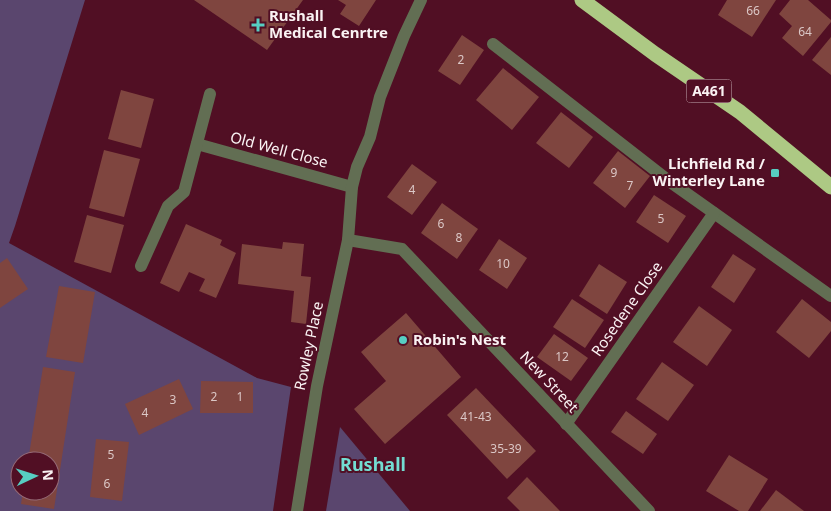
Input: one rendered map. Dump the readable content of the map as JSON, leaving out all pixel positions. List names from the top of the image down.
{
  "streets": {
    "highway": ["A461"],
    "street": [
      "Old Well Close",
      "Rosedene Close",
      "Rowley Place",
      "New Street"
    ]
  },
  "crossings": [
    ["Old Well Close", "Rowley Place"],
    ["Rosedene Close", "New Street"],
    ["Rowley Place", "New Street"]
  ],
  "districts": ["Rushall"],
  "places": {
    "health": ["Rushall Medical Cenrtre"],
    "transit": ["Lichfield Rd / Winterley Lane"],
    "other": ["Robin's Nest"]
  },
  "house_numbers": [
    "66",
    "64",
    "2",
    "9",
    "7",
    "4",
    "5",
    "6",
    "8",
    "10",
    "12",
    "2",
    "1",
    "3",
    "4",
    "41-43",
    "35-39",
    "5",
    "6"
  ],
  "north": "right"
}
